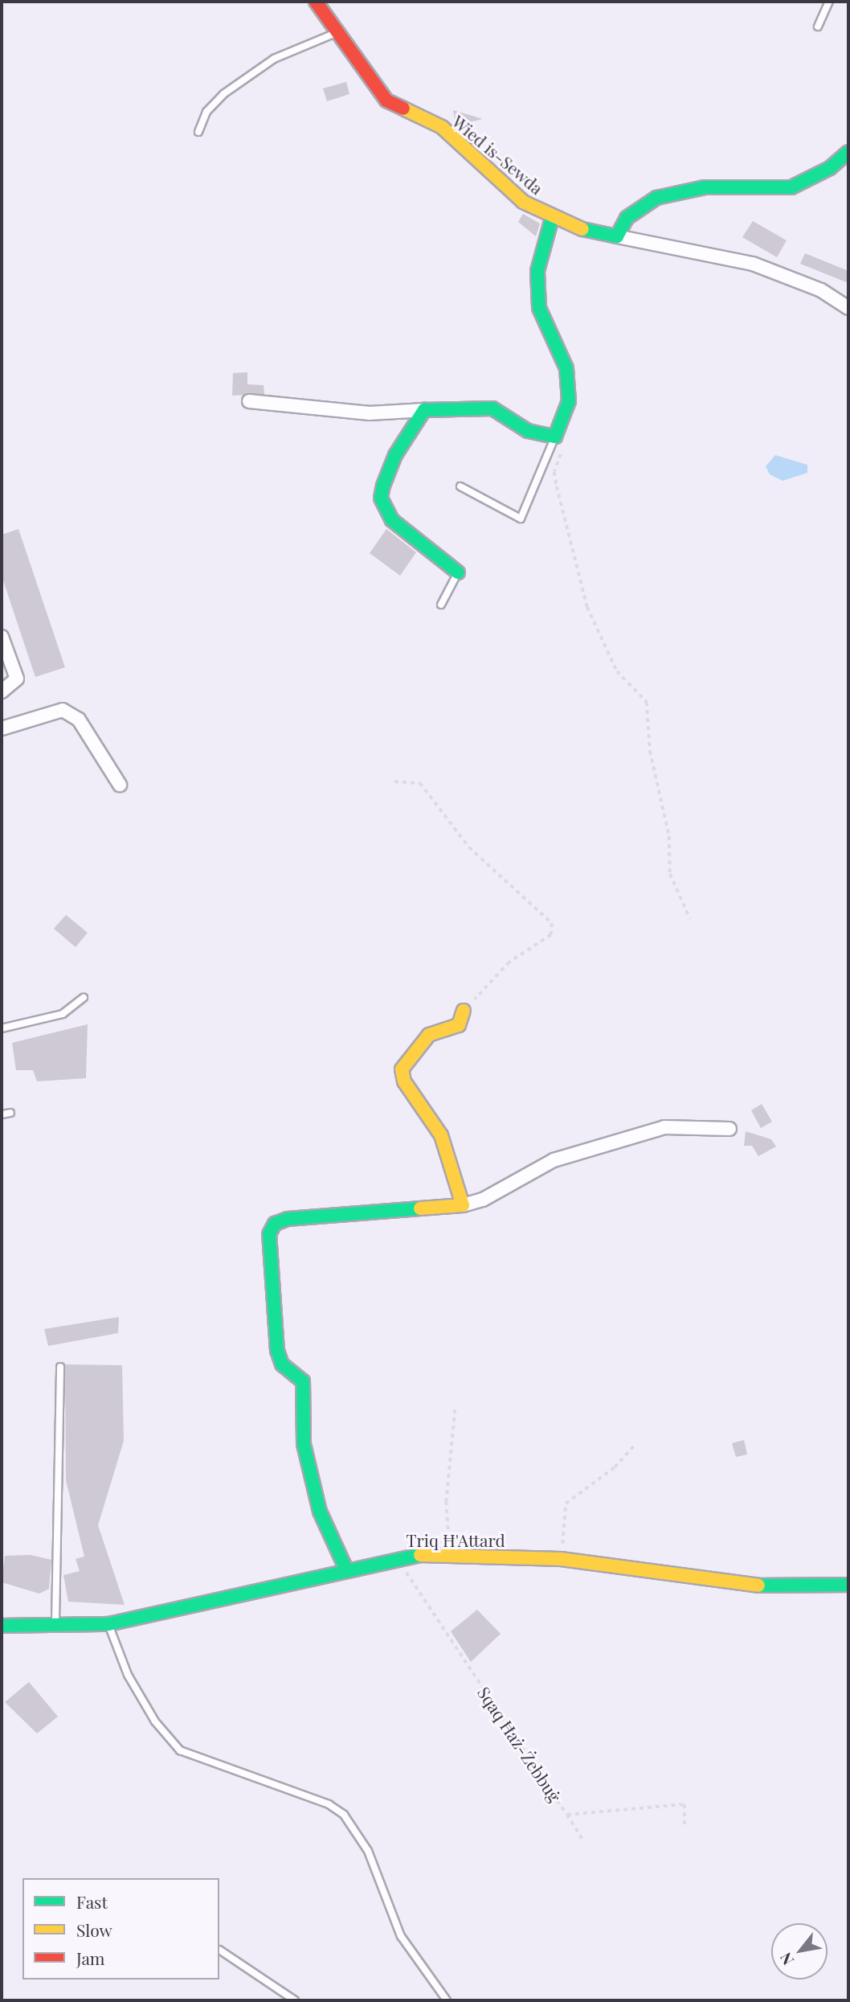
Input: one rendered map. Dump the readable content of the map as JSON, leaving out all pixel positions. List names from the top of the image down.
{
  "streets": {
    "street": ["Wied is-Sewda", "Triq Ħ'Attard"],
    "path": ["Sqaq Ħaż-Żebbuġ"]
  },
  "crossings": [
    ["Triq Ħ'Attard", "Sqaq Ħaż-Żebbuġ"]
  ],
  "legend": ["Fast", "Slow", "Jam"],
  "north": "bottom left"
}
